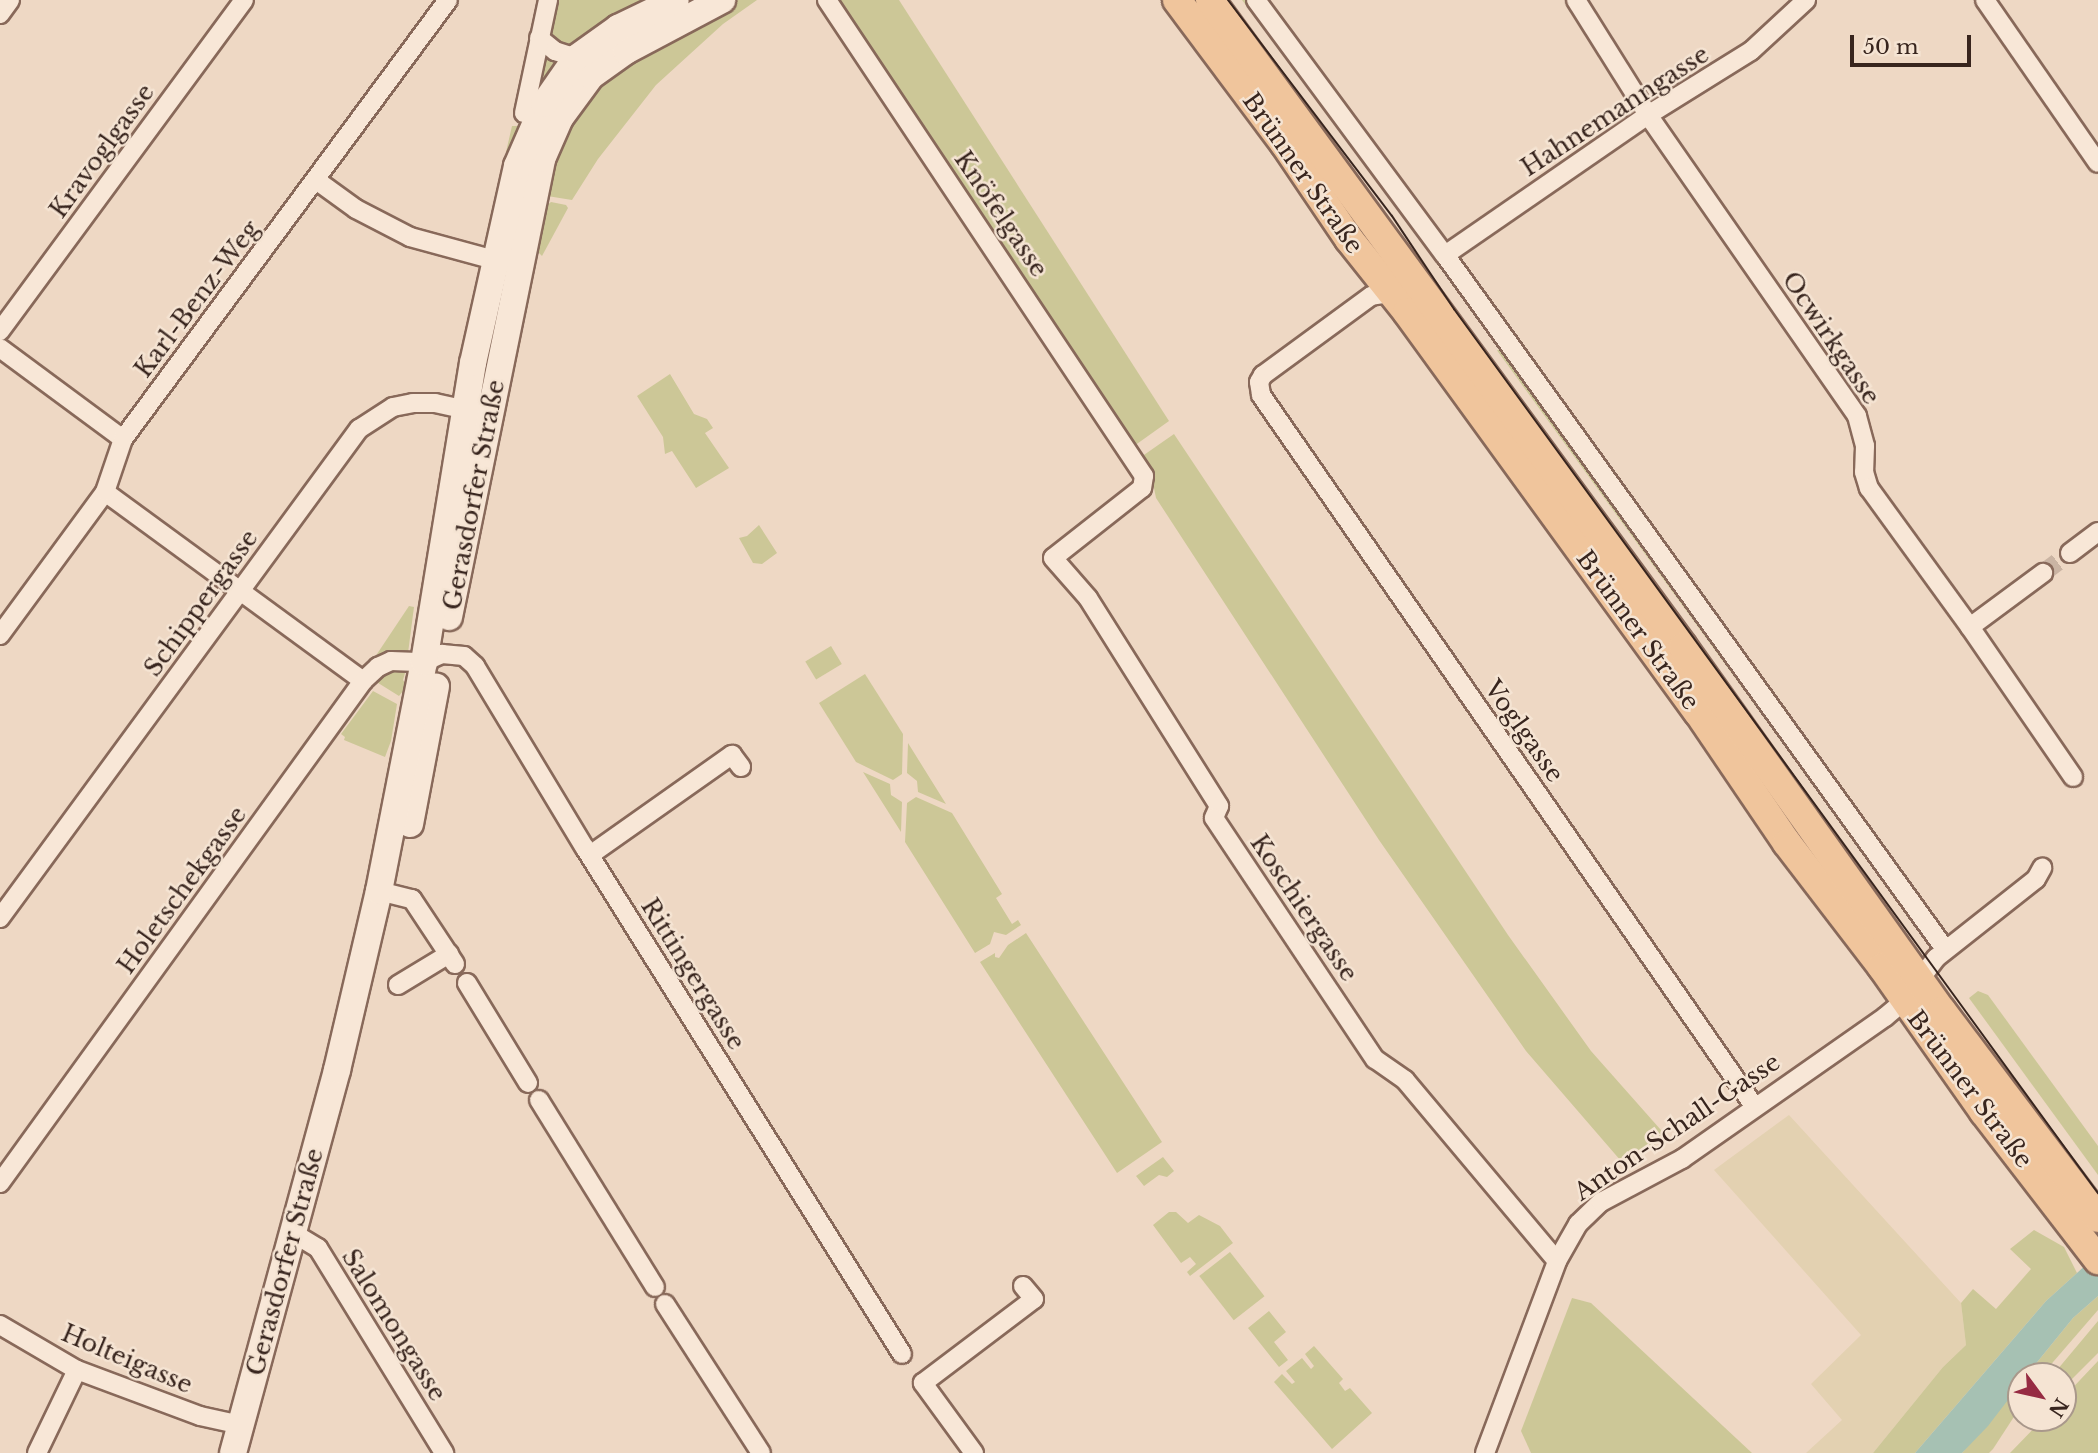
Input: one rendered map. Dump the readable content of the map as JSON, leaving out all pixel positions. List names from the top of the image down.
{
  "streets": {
    "main road": ["Brünner Straße", "Gerasdorfer Straße"],
    "street": [
      "Hahnemanngasse",
      "Kravoglgasse",
      "Knöfelgasse",
      "Karl-Benz-Weg",
      "Ocwirkgasse",
      "Schippergasse",
      "Voglgasse",
      "Holetschekgasse",
      "Koschiergasse",
      "Rittingergasse",
      "Anton-Schall-Gasse",
      "Salomongasse",
      "Holteigasse"
    ]
  },
  "crossings": [
    ["Hahnemanngasse", "Ocwirkgasse"],
    ["Brünner Straße", "Voglgasse"],
    ["Brünner Straße", "Anton-Schall-Gasse"],
    ["Knöfelgasse", "Koschiergasse"],
    ["Gerasdorfer Straße", "Schippergasse"],
    ["Gerasdorfer Straße", "Holetschekgasse"],
    ["Gerasdorfer Straße", "Rittingergasse"],
    ["Gerasdorfer Straße", "Salomongasse"],
    ["Gerasdorfer Straße", "Holteigasse"],
    ["Voglgasse", "Anton-Schall-Gasse"],
    ["Holetschekgasse", "Rittingergasse"],
    ["Koschiergasse", "Anton-Schall-Gasse"]
  ],
  "scale_bar": "50 m",
  "north": "bottom right"
}
